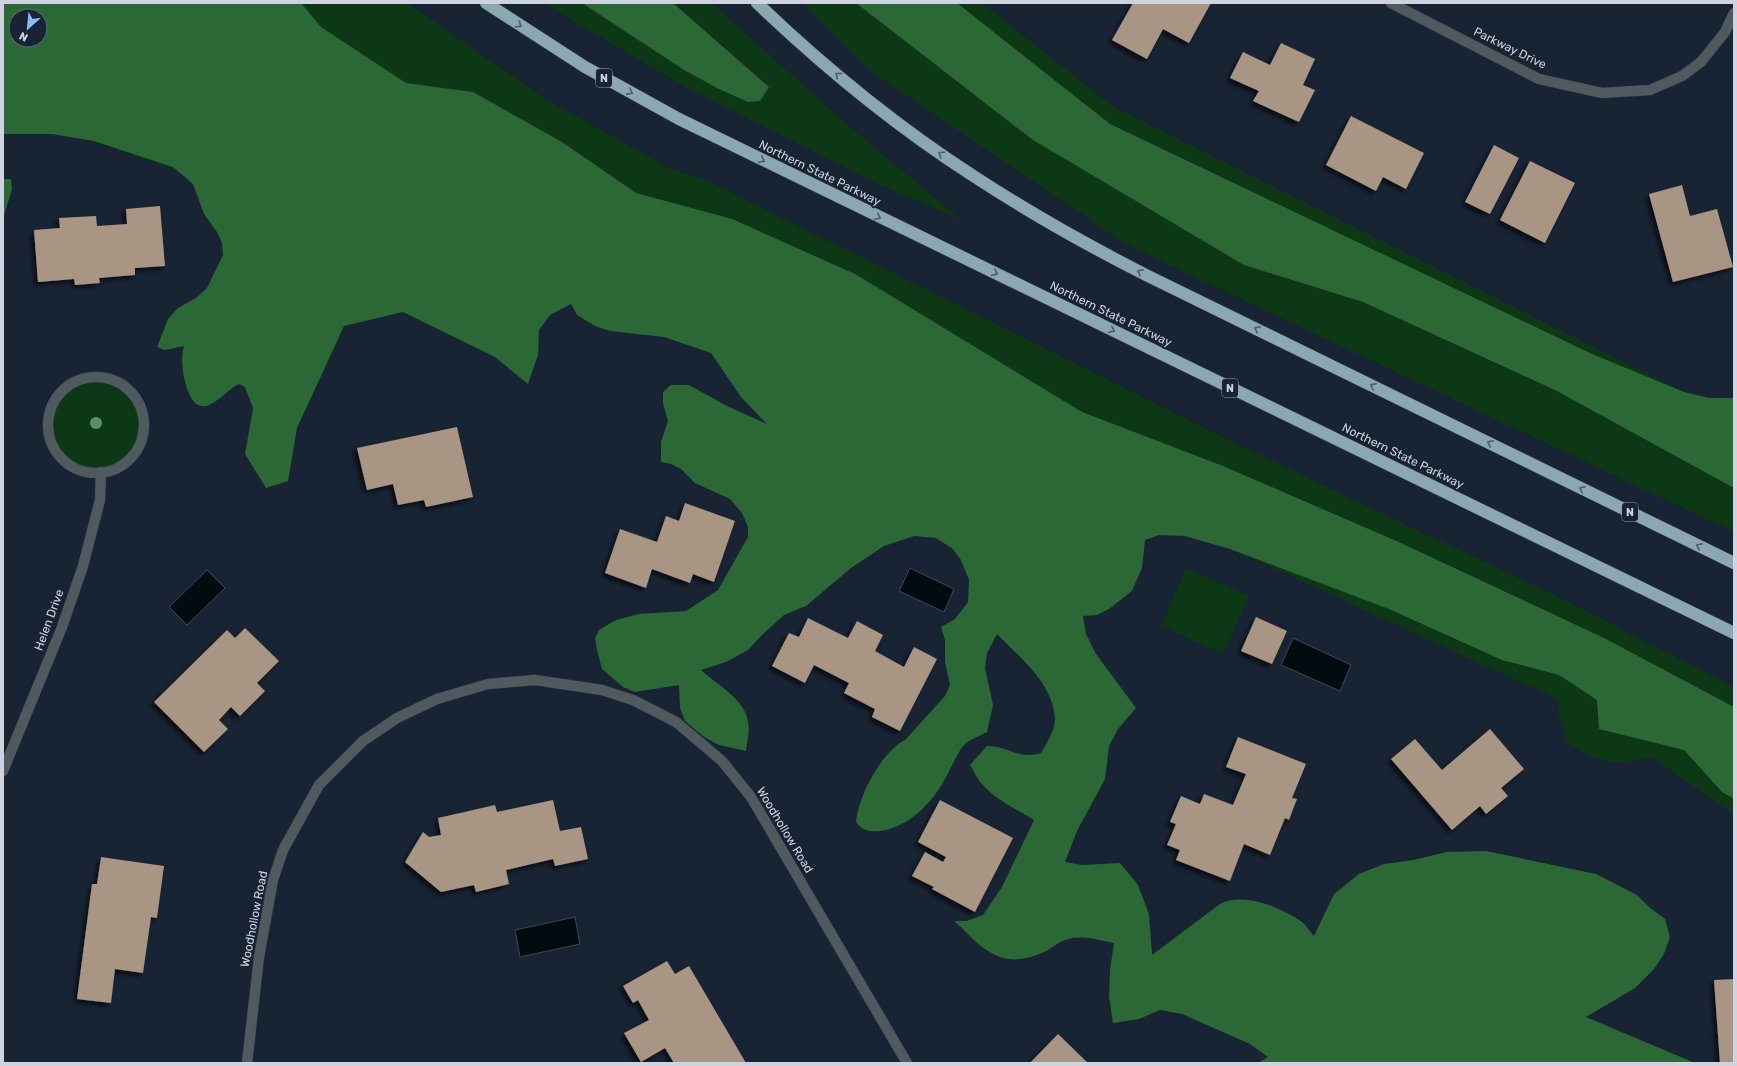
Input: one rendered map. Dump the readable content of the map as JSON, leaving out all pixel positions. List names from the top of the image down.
{
  "streets": {
    "highway": ["N", "Northern State Parkway"],
    "street": ["Parkway Drive", "Helen Drive", "Woodhollow Road"]
  },
  "north": "bottom left"
}
